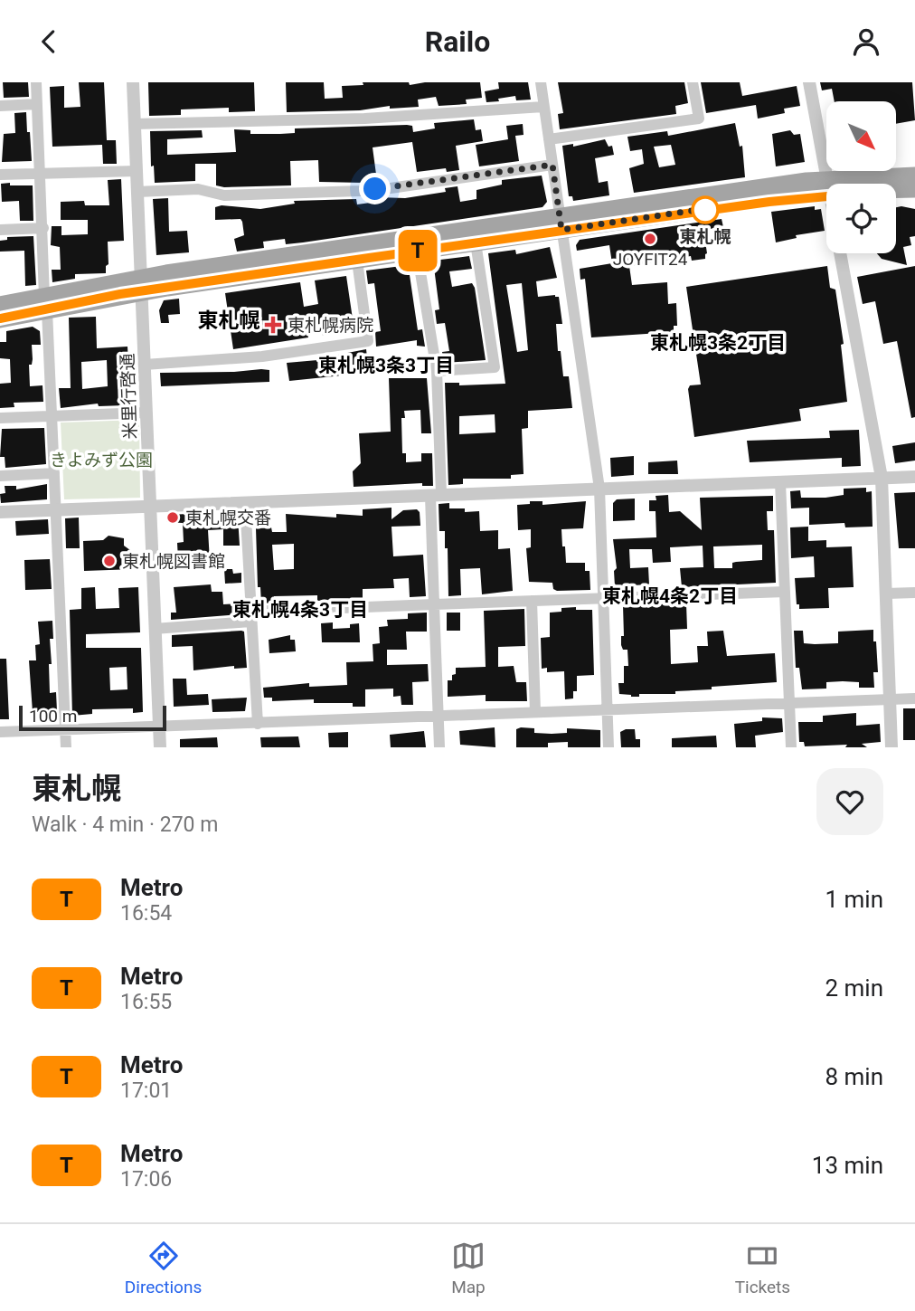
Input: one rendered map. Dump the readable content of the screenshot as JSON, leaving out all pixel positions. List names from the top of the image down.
{
  "streets": {
    "street": ["米里行啓通"]
  },
  "districts": [
    "東札幌",
    "東札幌3条2丁目",
    "東札幌3条3丁目",
    "東札幌4条2丁目",
    "東札幌4条3丁目"
  ],
  "parks": ["きよみず公園"],
  "places": {
    "other": [
      "東札幌",
      "JOYFIT24",
      "東札幌交番",
      "東札幌図書館"
    ],
    "health": ["東札幌病院"]
  },
  "lines": ["metro line T"],
  "scale_bar": "100 m",
  "north": "bottom right",
  "page": {
    "header": "Railo",
    "on_map": "T",
    "scale": "100 m",
    "heading": ["東札幌", "Walk · 4 min · 270 m"],
    "list": [
      {
        "mark": "T",
        "name": "Metro",
        "note": "16:54",
        "value": "1 min"
      },
      {
        "mark": "T",
        "name": "Metro",
        "note": "16:55",
        "value": "2 min"
      },
      {
        "mark": "T",
        "name": "Metro",
        "note": "17:01",
        "value": "8 min"
      },
      {
        "mark": "T",
        "name": "Metro",
        "note": "17:06",
        "value": "13 min"
      }
    ],
    "tabs": ["Directions", "Map", "Tickets"]
  }
}
